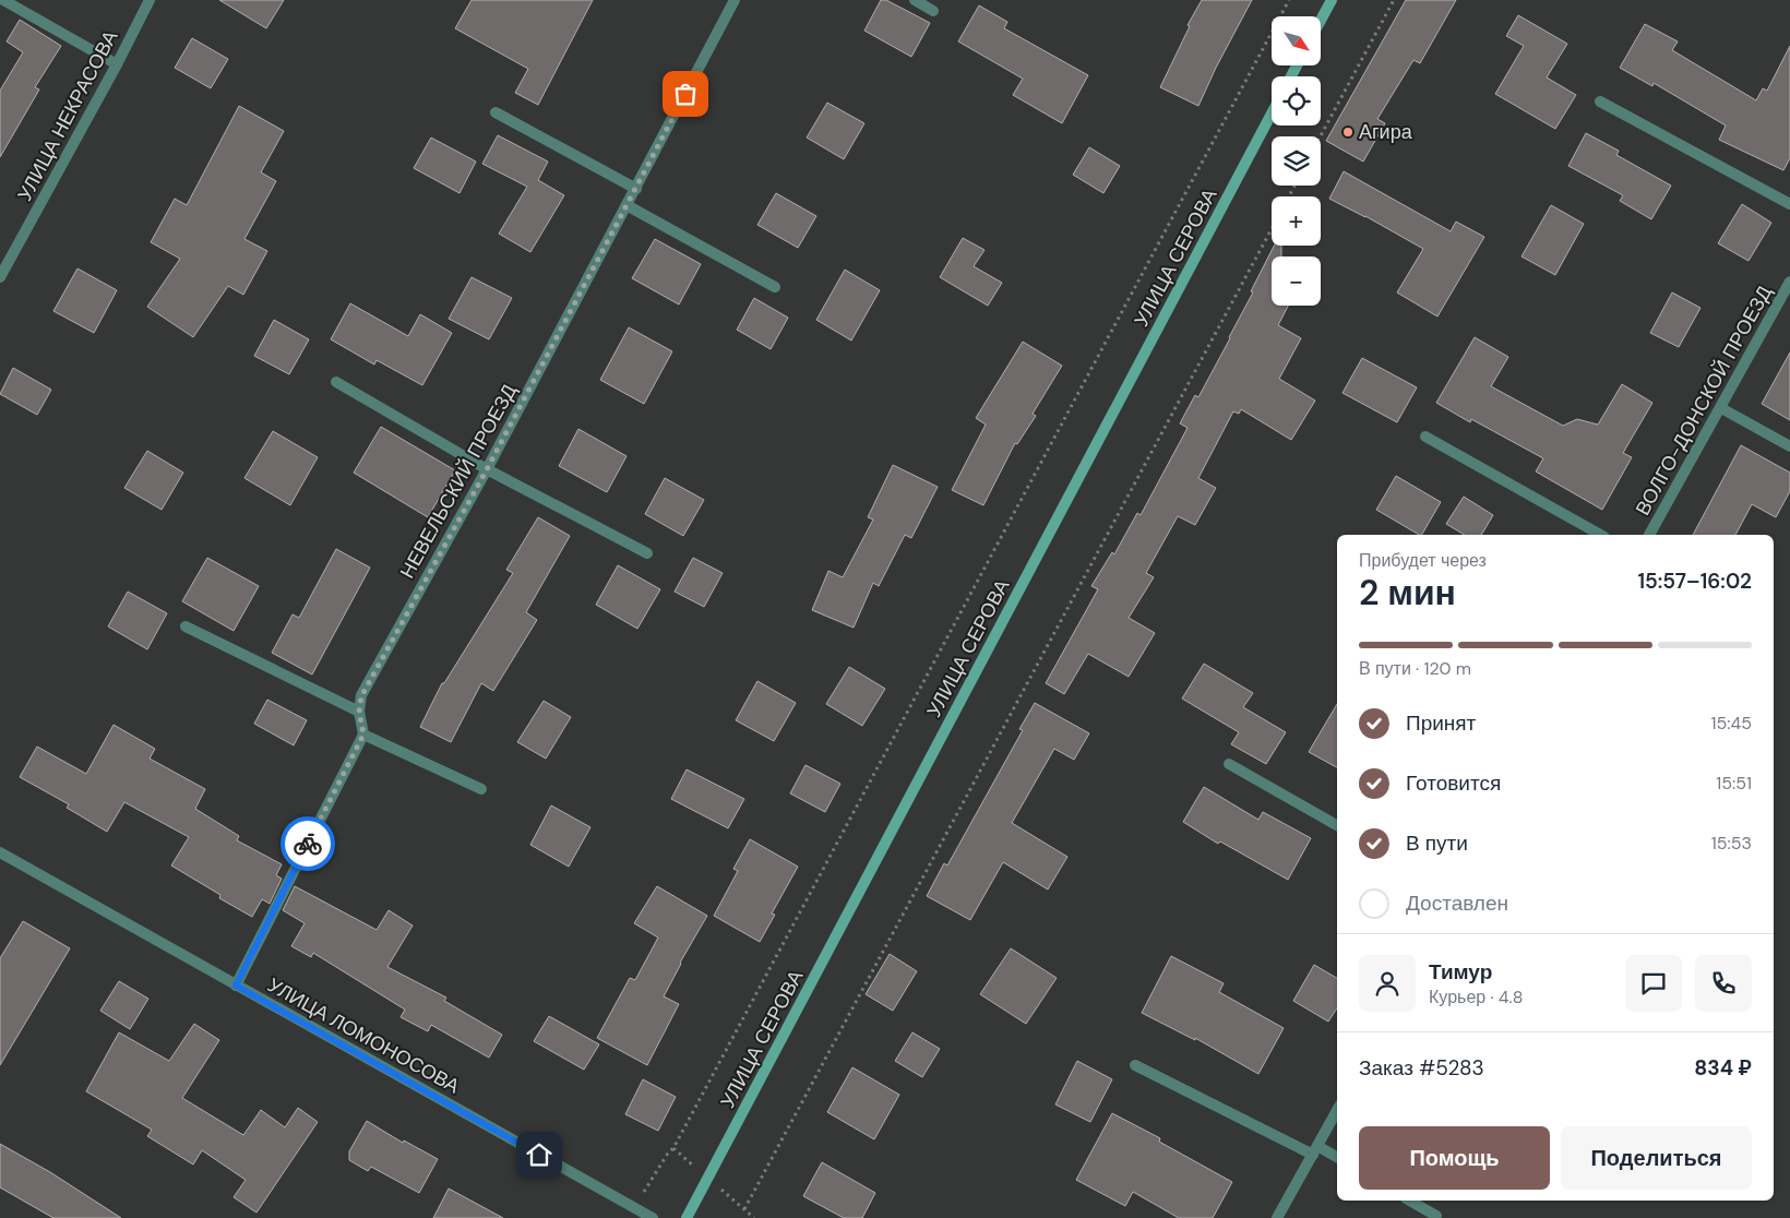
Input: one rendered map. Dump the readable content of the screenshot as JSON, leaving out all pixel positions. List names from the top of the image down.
{
  "streets": {
    "main road": ["УЛИЦА СЕРОВА"],
    "street": [
      "УЛИЦА НЕКРАСОВА",
      "ВОЛГО-ДОНСКОЙ ПРОЕЗД",
      "НЕВЕЛЬСКИЙ ПРОЕЗД",
      "УЛИЦА ЛОМОНОСОВА"
    ]
  },
  "places": ["Агира"],
  "north": "bottom right",
  "page": {
    "map_buttons": ["+", "−"],
    "heading": ["2 мин", "Прибудет через", "15:57–16:02"],
    "panel": [
      "Тимур",
      "Курьер · 4.8",
      "Заказ #5283",
      "834 ₽"
    ],
    "bar": "В пути · 120 m",
    "list": [
      ["Принят", "15:45"],
      ["Готовится", "15:51"],
      ["В пути", "15:53"],
      "Доставлен"
    ],
    "buttons": ["Помощь", "Поделиться"]
  }
}
